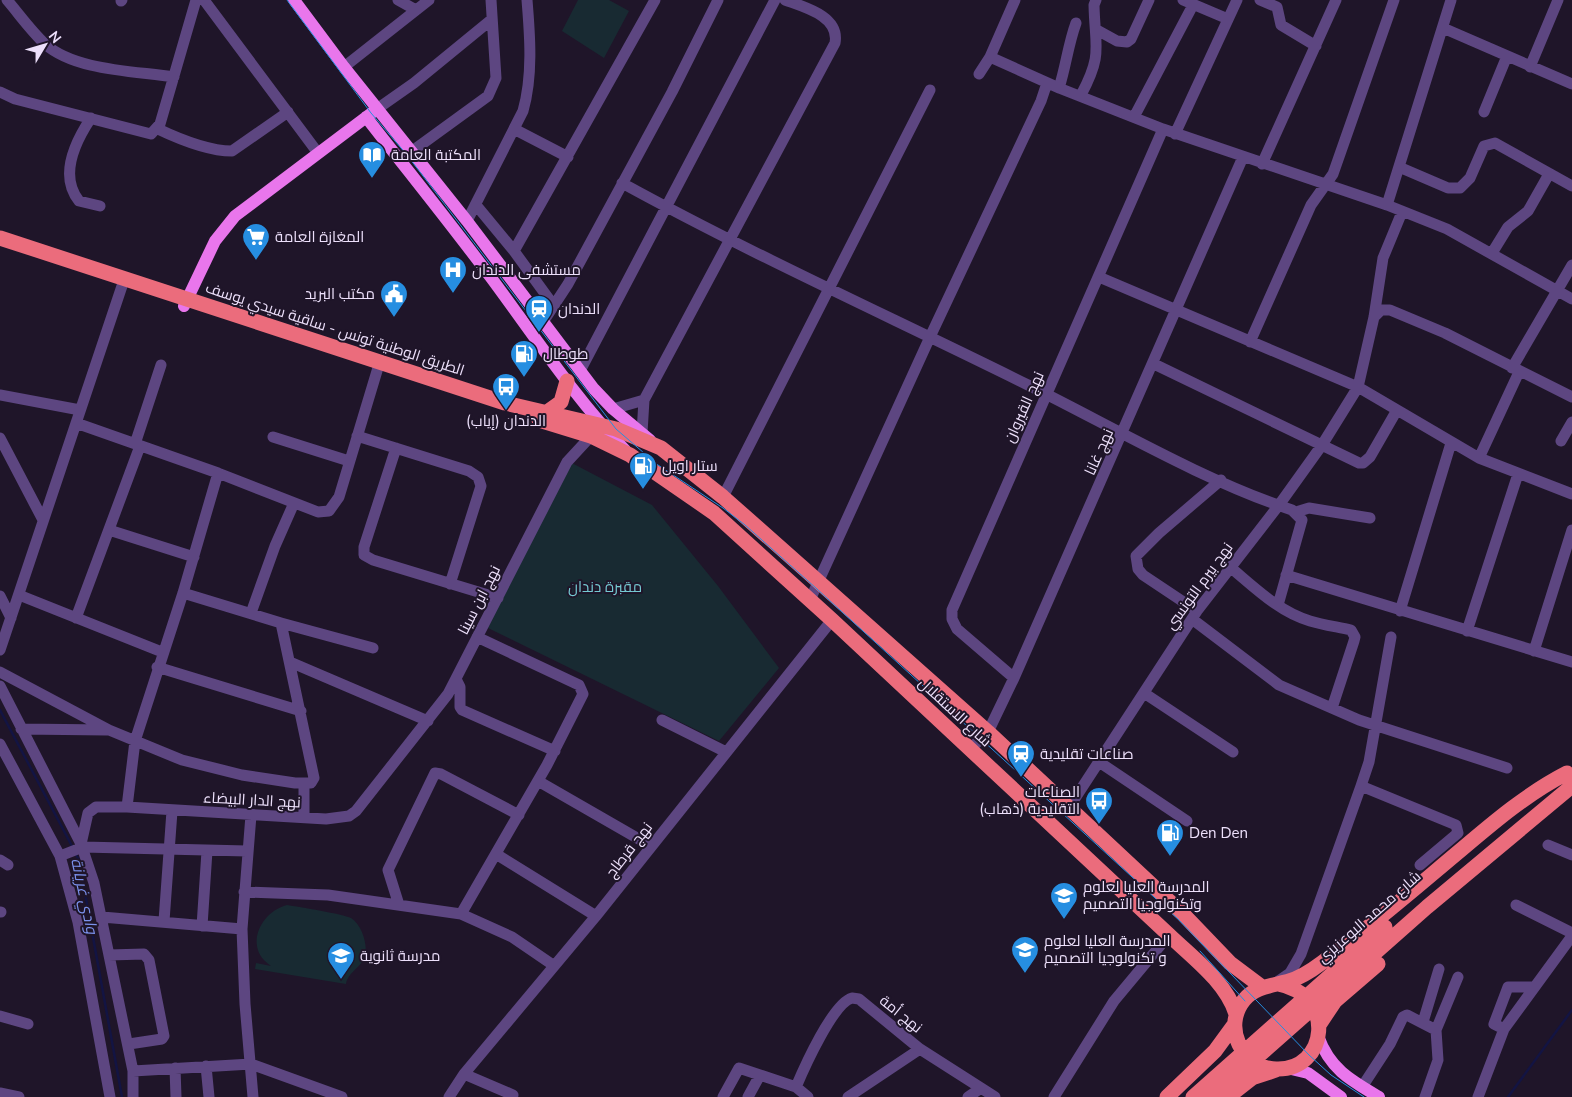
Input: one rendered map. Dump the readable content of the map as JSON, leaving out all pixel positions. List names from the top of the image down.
{
  "streets": {
    "highway": ["الطريق الوطنية تونس - ساقية سيدي يوسف", "شارع الاستقلال", "شارع محمد البوعزيزي"],
    "street": [
      "نهج القيروان",
      "نهج غانا",
      "نهج بيرم التونسي",
      "نهج ابن سينا",
      "نهج الدار البيضاء",
      "نهج قرطاج",
      "نهج أمة"
    ]
  },
  "crossings": [
    ["الطريق الوطنية تونس - ساقية سيدي يوسف", "نهج ابن سينا"],
    ["الطريق الوطنية تونس - ساقية سيدي يوسف", "شارع الاستقلال"],
    ["نهج القيروان", "نهج غانا"],
    ["نهج غانا", "شارع الاستقلال"],
    ["نهج بيرم التونسي", "شارع الاستقلال"],
    ["نهج ابن سينا", "نهج الدار البيضاء"],
    ["شارع الاستقلال", "نهج قرطاج"]
  ],
  "water": ["وادي غريانة"],
  "parks": ["مقبرة دندان"],
  "places": {
    "library": ["المكتبة العامة"],
    "supermarket": ["المغازة العامة"],
    "hospital": ["مستشفى الدندان"],
    "public building": ["مكتب البريد"],
    "station": ["الدندان", "صناعات تقليدية"],
    "fuel station": ["طوطال", "ستار اويل", "Den Den"],
    "bus stop": ["الدندان (إياب)", "الصناعات التقليدية (ذهاب)"],
    "school or university": ["المدرسة العليا لعلوم وتكنولوجيا التصميم", "المدرسة العليا لعلوم و تكنولوجيا التصميم", "مدرسة ثانوية"]
  },
  "north": "top right"
}
